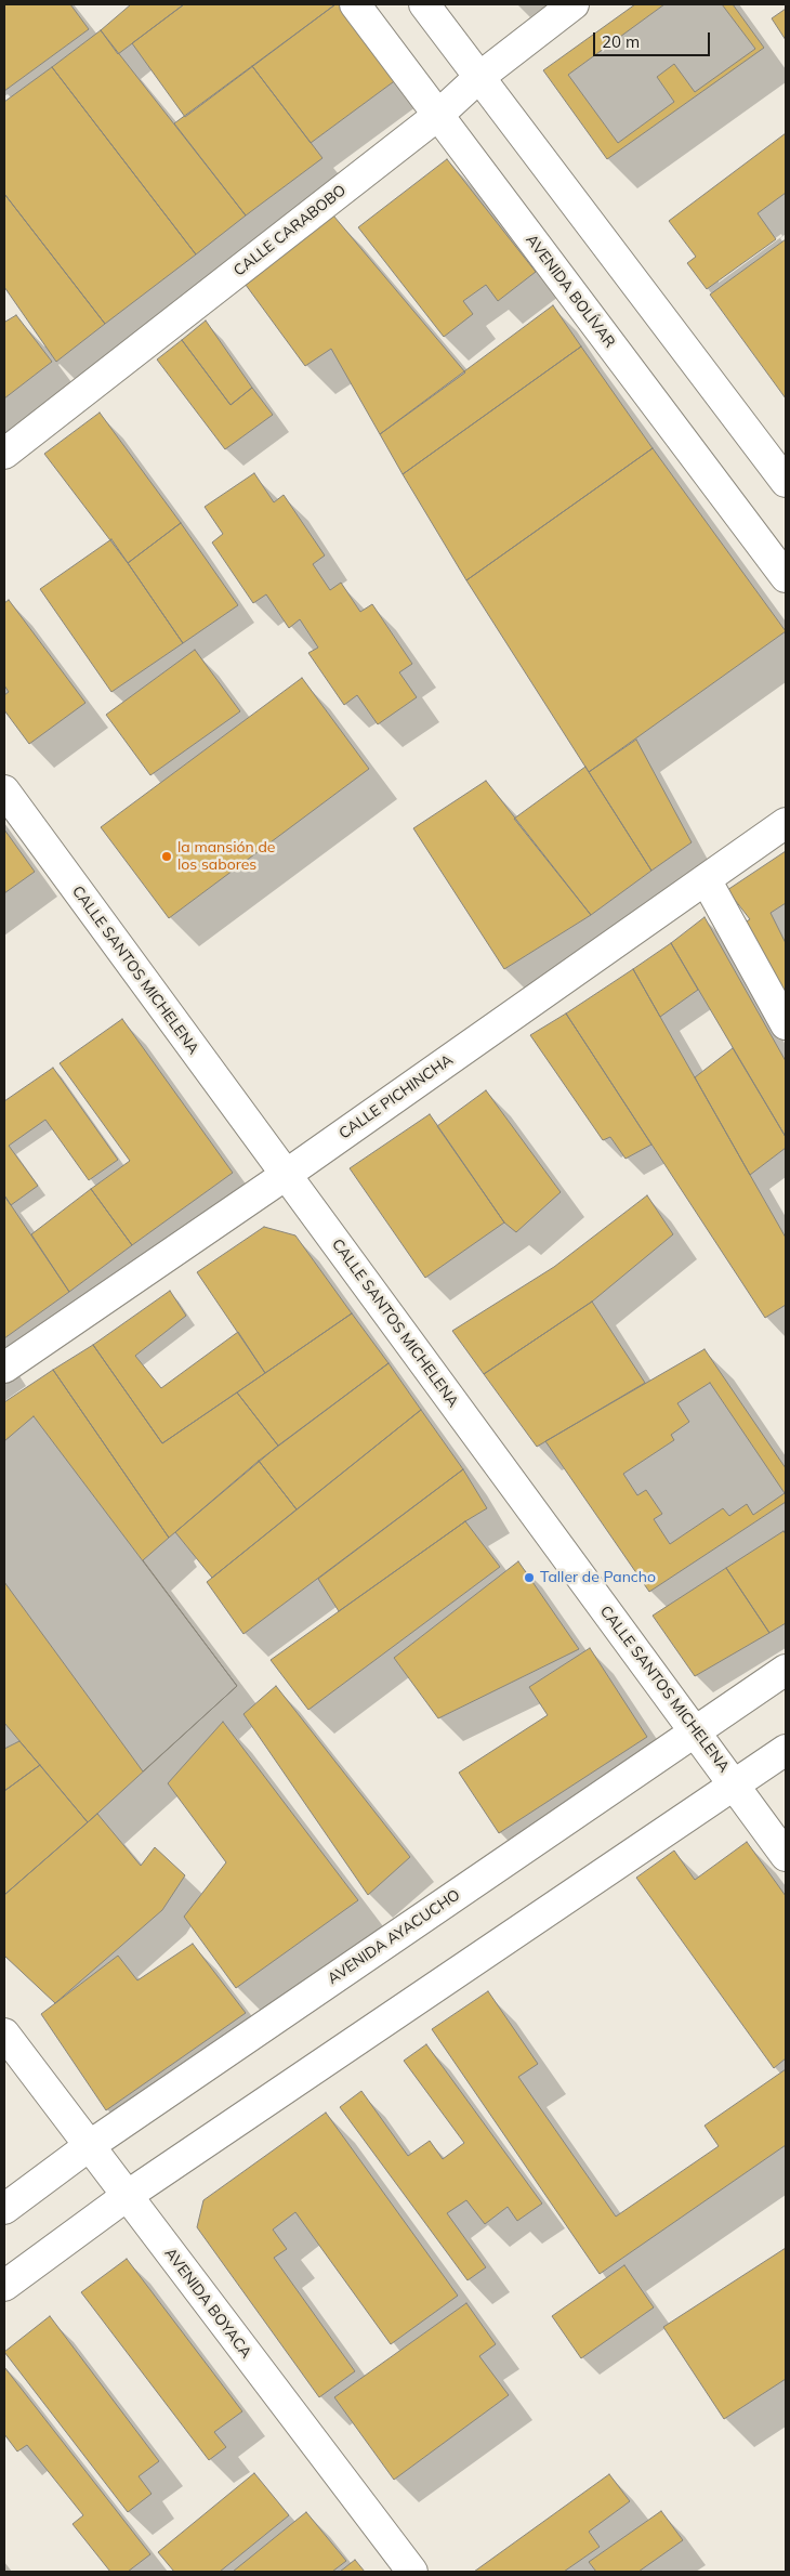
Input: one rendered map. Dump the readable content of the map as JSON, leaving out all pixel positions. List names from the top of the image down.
{
  "streets": {
    "street": [
      "CALLE CARABOBO",
      "AVENIDA BOLÍVAR",
      "CALLE SANTOS MICHELENA",
      "CALLE PICHINCHA",
      "AVENIDA AYACUCHO",
      "AVENIDA BOYACA"
    ]
  },
  "crossings": [
    ["CALLE CARABOBO", "AVENIDA BOLÍVAR"],
    ["CALLE SANTOS MICHELENA", "CALLE PICHINCHA"],
    ["CALLE SANTOS MICHELENA", "AVENIDA AYACUCHO"],
    ["AVENIDA AYACUCHO", "AVENIDA BOYACA"]
  ],
  "places": ["la mansión de los sabores", "Taller de Pancho"],
  "scale_bar": "20 m"
}
